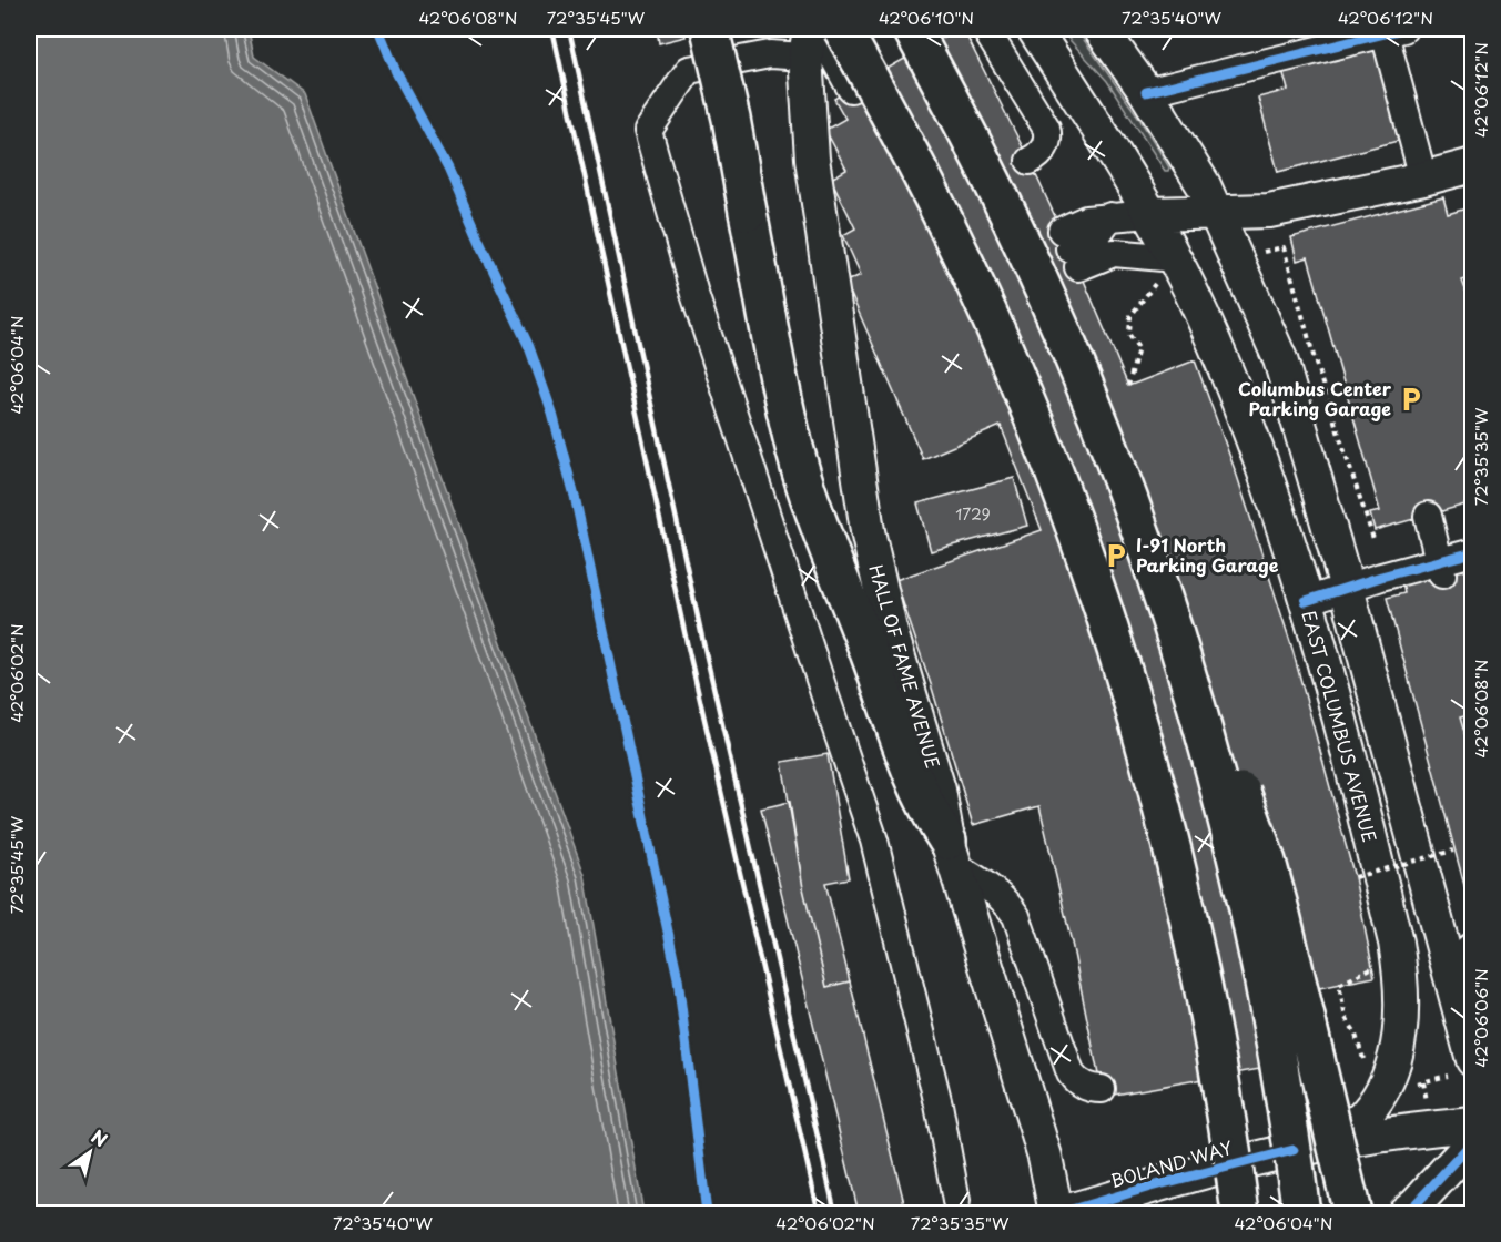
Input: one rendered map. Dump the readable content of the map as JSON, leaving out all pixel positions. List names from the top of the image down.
{
  "streets": {
    "main road": ["HALL OF FAME AVENUE", "EAST COLUMBUS AVENUE", "BOLAND WAY"]
  },
  "crossings": [
    ["HALL OF FAME AVENUE", "BOLAND WAY"],
    ["EAST COLUMBUS AVENUE", "BOLAND WAY"]
  ],
  "places": {
    "parking": ["Columbus Center Parking Garage", "I-91 North Parking Garage"]
  },
  "house_numbers": ["1729"],
  "north": "top right",
  "coordinates": [
    "42°06'08\"N",
    "72°35'45\"W",
    "42°06'10\"N",
    "72°35'40\"W",
    "42°06'12\"N",
    "42°06'04\"N",
    "72°35'35\"W",
    "42°06'02\"N",
    "42°06'06\"N"
  ]
}
